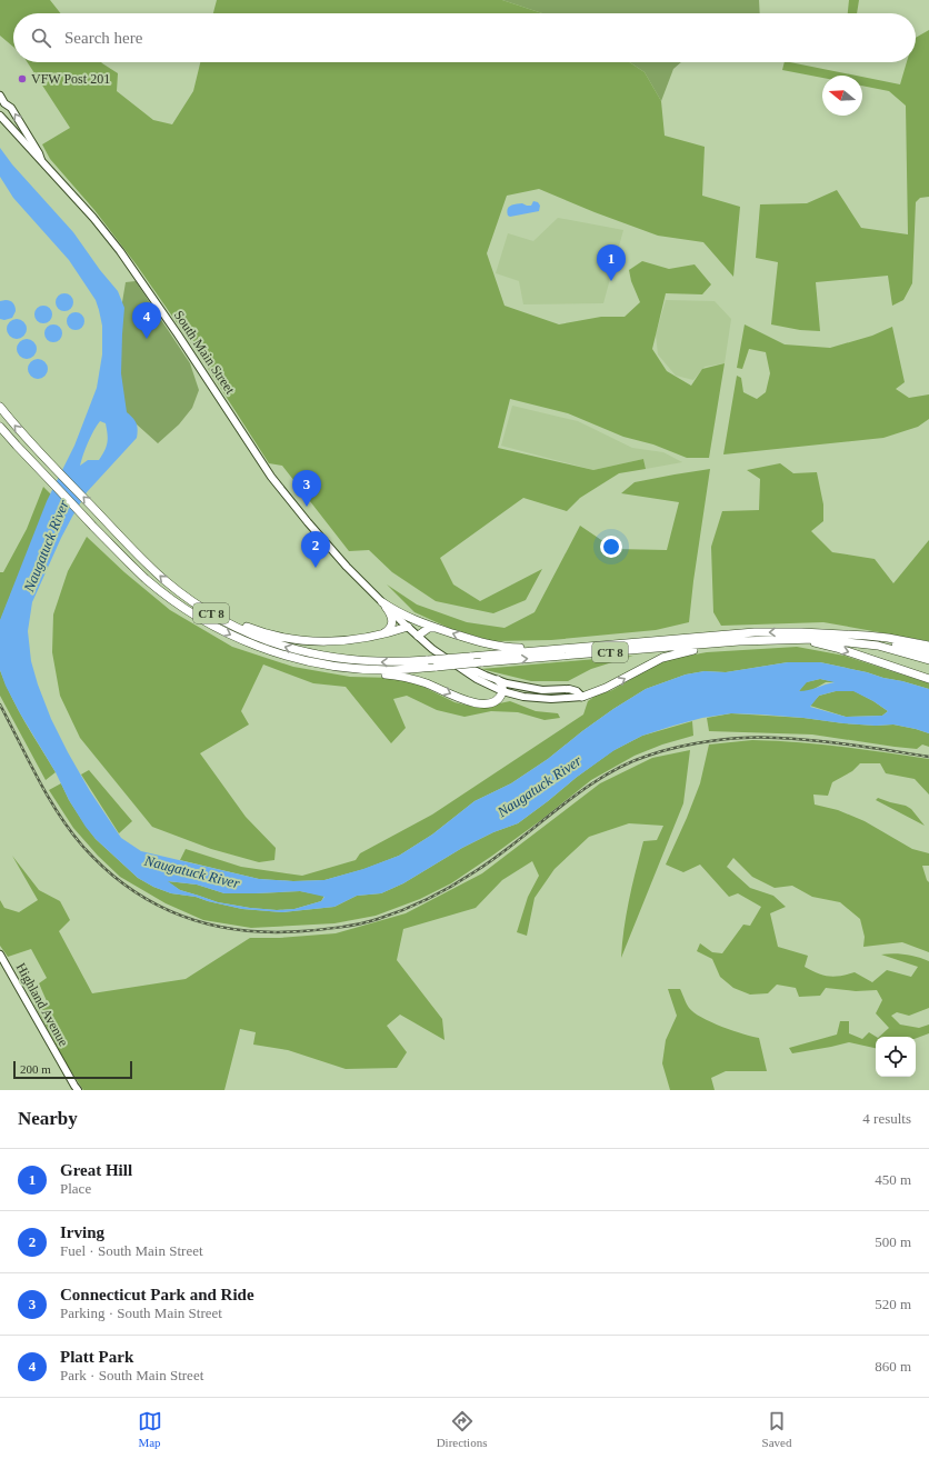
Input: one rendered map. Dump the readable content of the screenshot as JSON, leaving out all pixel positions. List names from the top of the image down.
{
  "streets": {
    "highway": ["CT 8"],
    "main road": ["South Main Street", "Highland Avenue"]
  },
  "water": ["Naugatuck River"],
  "places": ["VFW Post 201"],
  "scale_bar": "200 m",
  "north": "left",
  "page": {
    "search": "Search here",
    "pins": [
      "1",
      "4",
      "3",
      "2"
    ],
    "scale": "200 m",
    "heading": ["Nearby", "4 results"],
    "list": [
      {
        "mark": "1",
        "name": "Great Hill",
        "note": "Place",
        "value": "450 m"
      },
      {
        "mark": "2",
        "name": "Irving",
        "note": "Fuel · South Main Street",
        "value": "500 m"
      },
      {
        "mark": "3",
        "name": "Connecticut Park and Ride",
        "note": "Parking · South Main Street",
        "value": "520 m"
      },
      {
        "mark": "4",
        "name": "Platt Park",
        "note": "Park · South Main Street",
        "value": "860 m"
      }
    ],
    "nav": ["Map", "Directions", "Saved"]
  }
}
